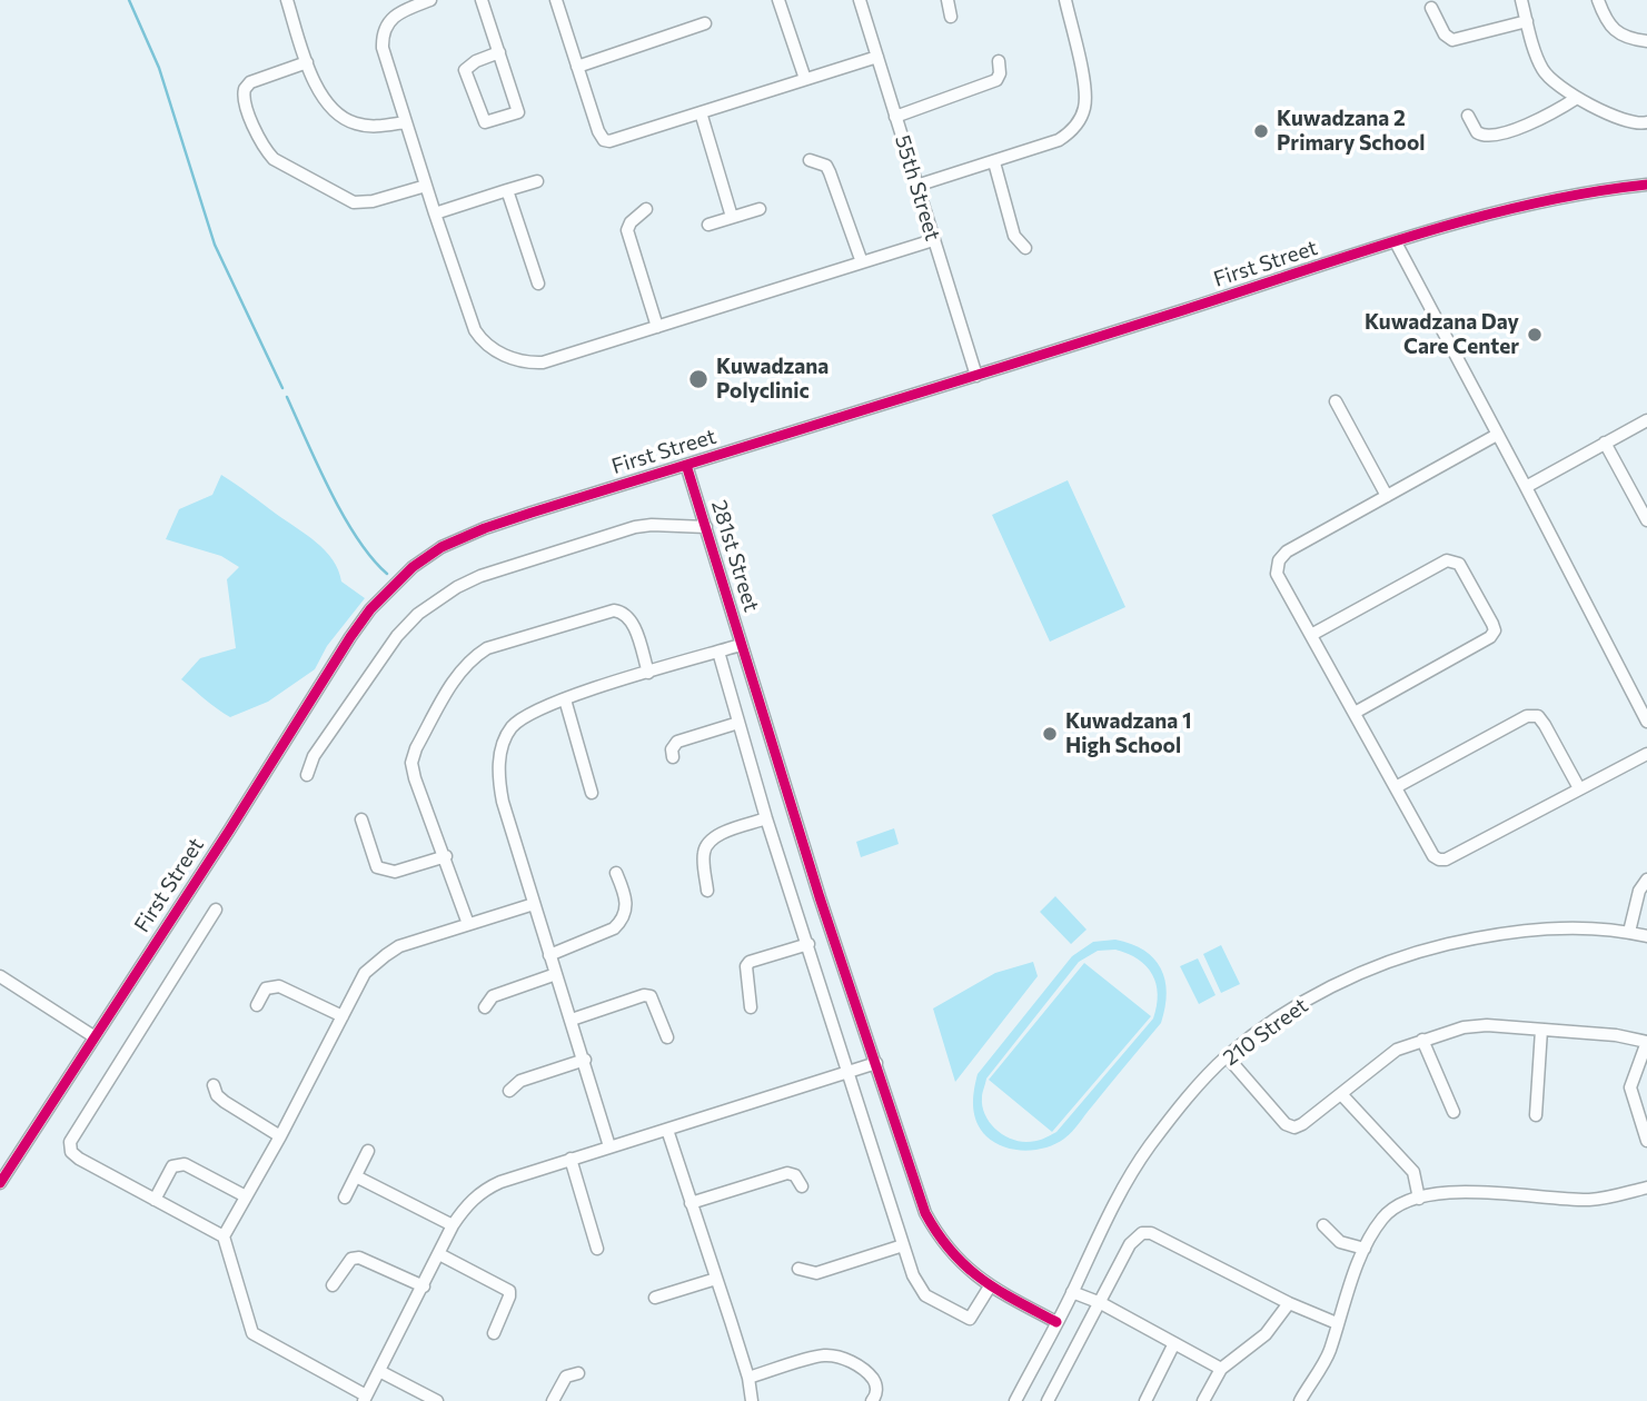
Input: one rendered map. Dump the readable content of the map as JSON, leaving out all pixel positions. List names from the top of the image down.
{
  "streets": {
    "street": [
      "55th Street",
      "First Street",
      "281st Street",
      "210 Street"
    ]
  },
  "crossings": [
    ["55th Street", "First Street"],
    ["First Street", "281st Street"],
    ["281st Street", "210 Street"]
  ],
  "places": [
    "Kuwadzana 2 Primary School",
    "Kuwadzana Day Care Center",
    "Kuwadzana Polyclinic",
    "Kuwadzana 1 High School"
  ]
}
